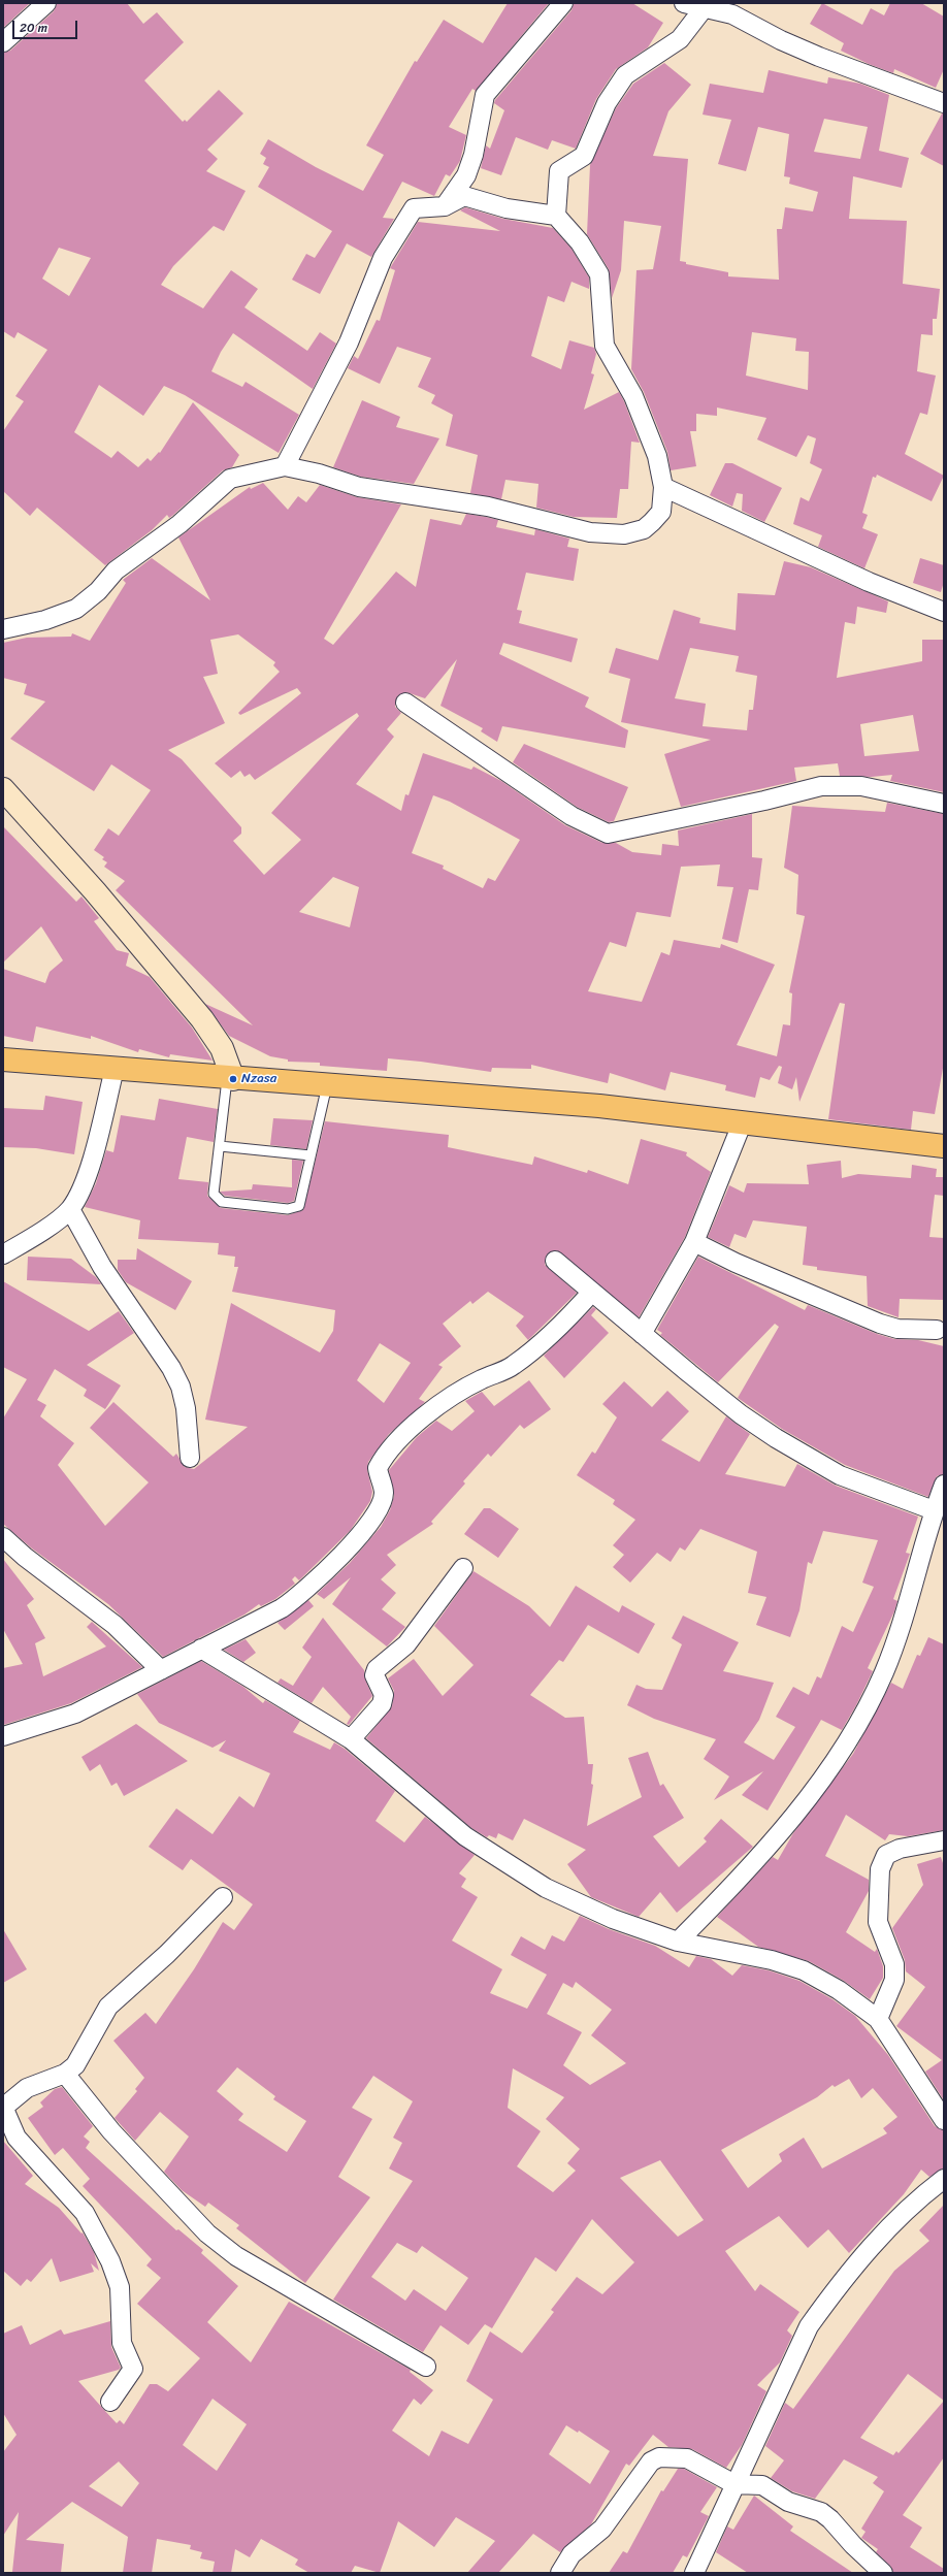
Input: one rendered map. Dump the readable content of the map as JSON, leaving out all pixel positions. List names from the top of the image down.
{
  "places": ["Nzasa"],
  "scale_bar": "20 m"
}
